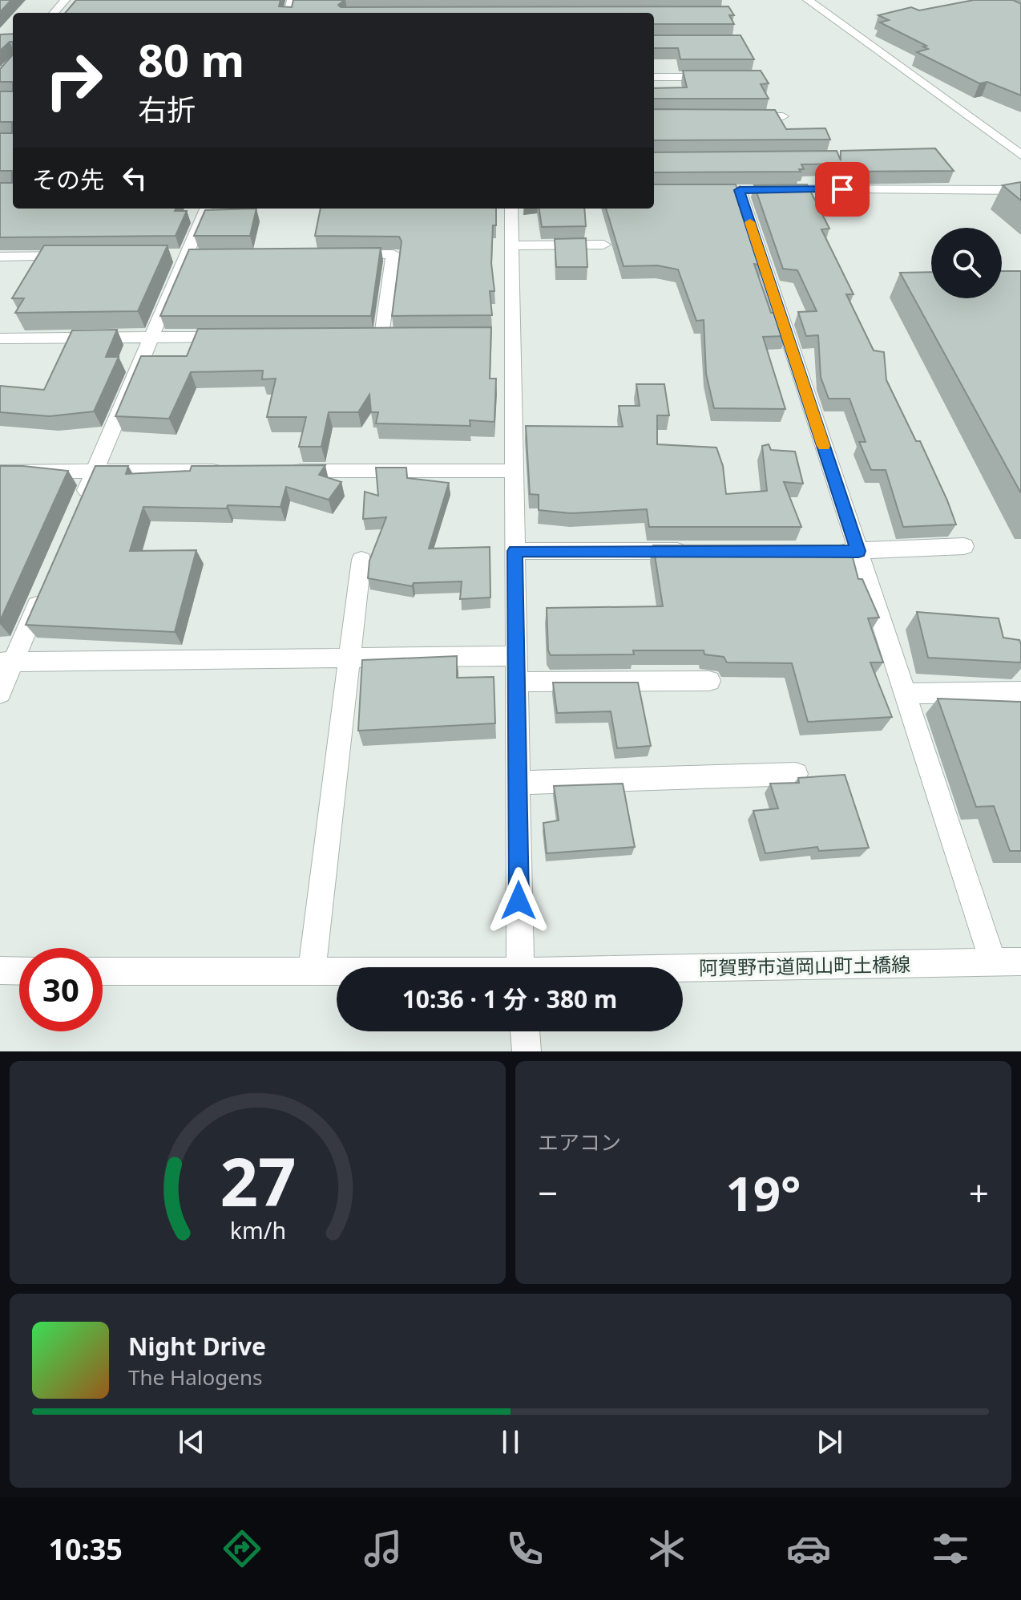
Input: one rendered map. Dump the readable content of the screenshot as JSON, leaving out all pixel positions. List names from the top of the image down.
{
  "streets": {
    "street": ["阿賀野市道岡山町土橋線"]
  },
  "page": {
    "turn": ["80 m", "右折"],
    "then": "その先",
    "limit": "30",
    "trip": "10:36 · 1 分 · 380 m",
    "tile": "エアコン",
    "heat": ["−", "19°", "+"],
    "song": ["Night Drive", "The Halogens"],
    "tabs": "10:35",
    "gauge": ["27", "km/h"]
  }
}
